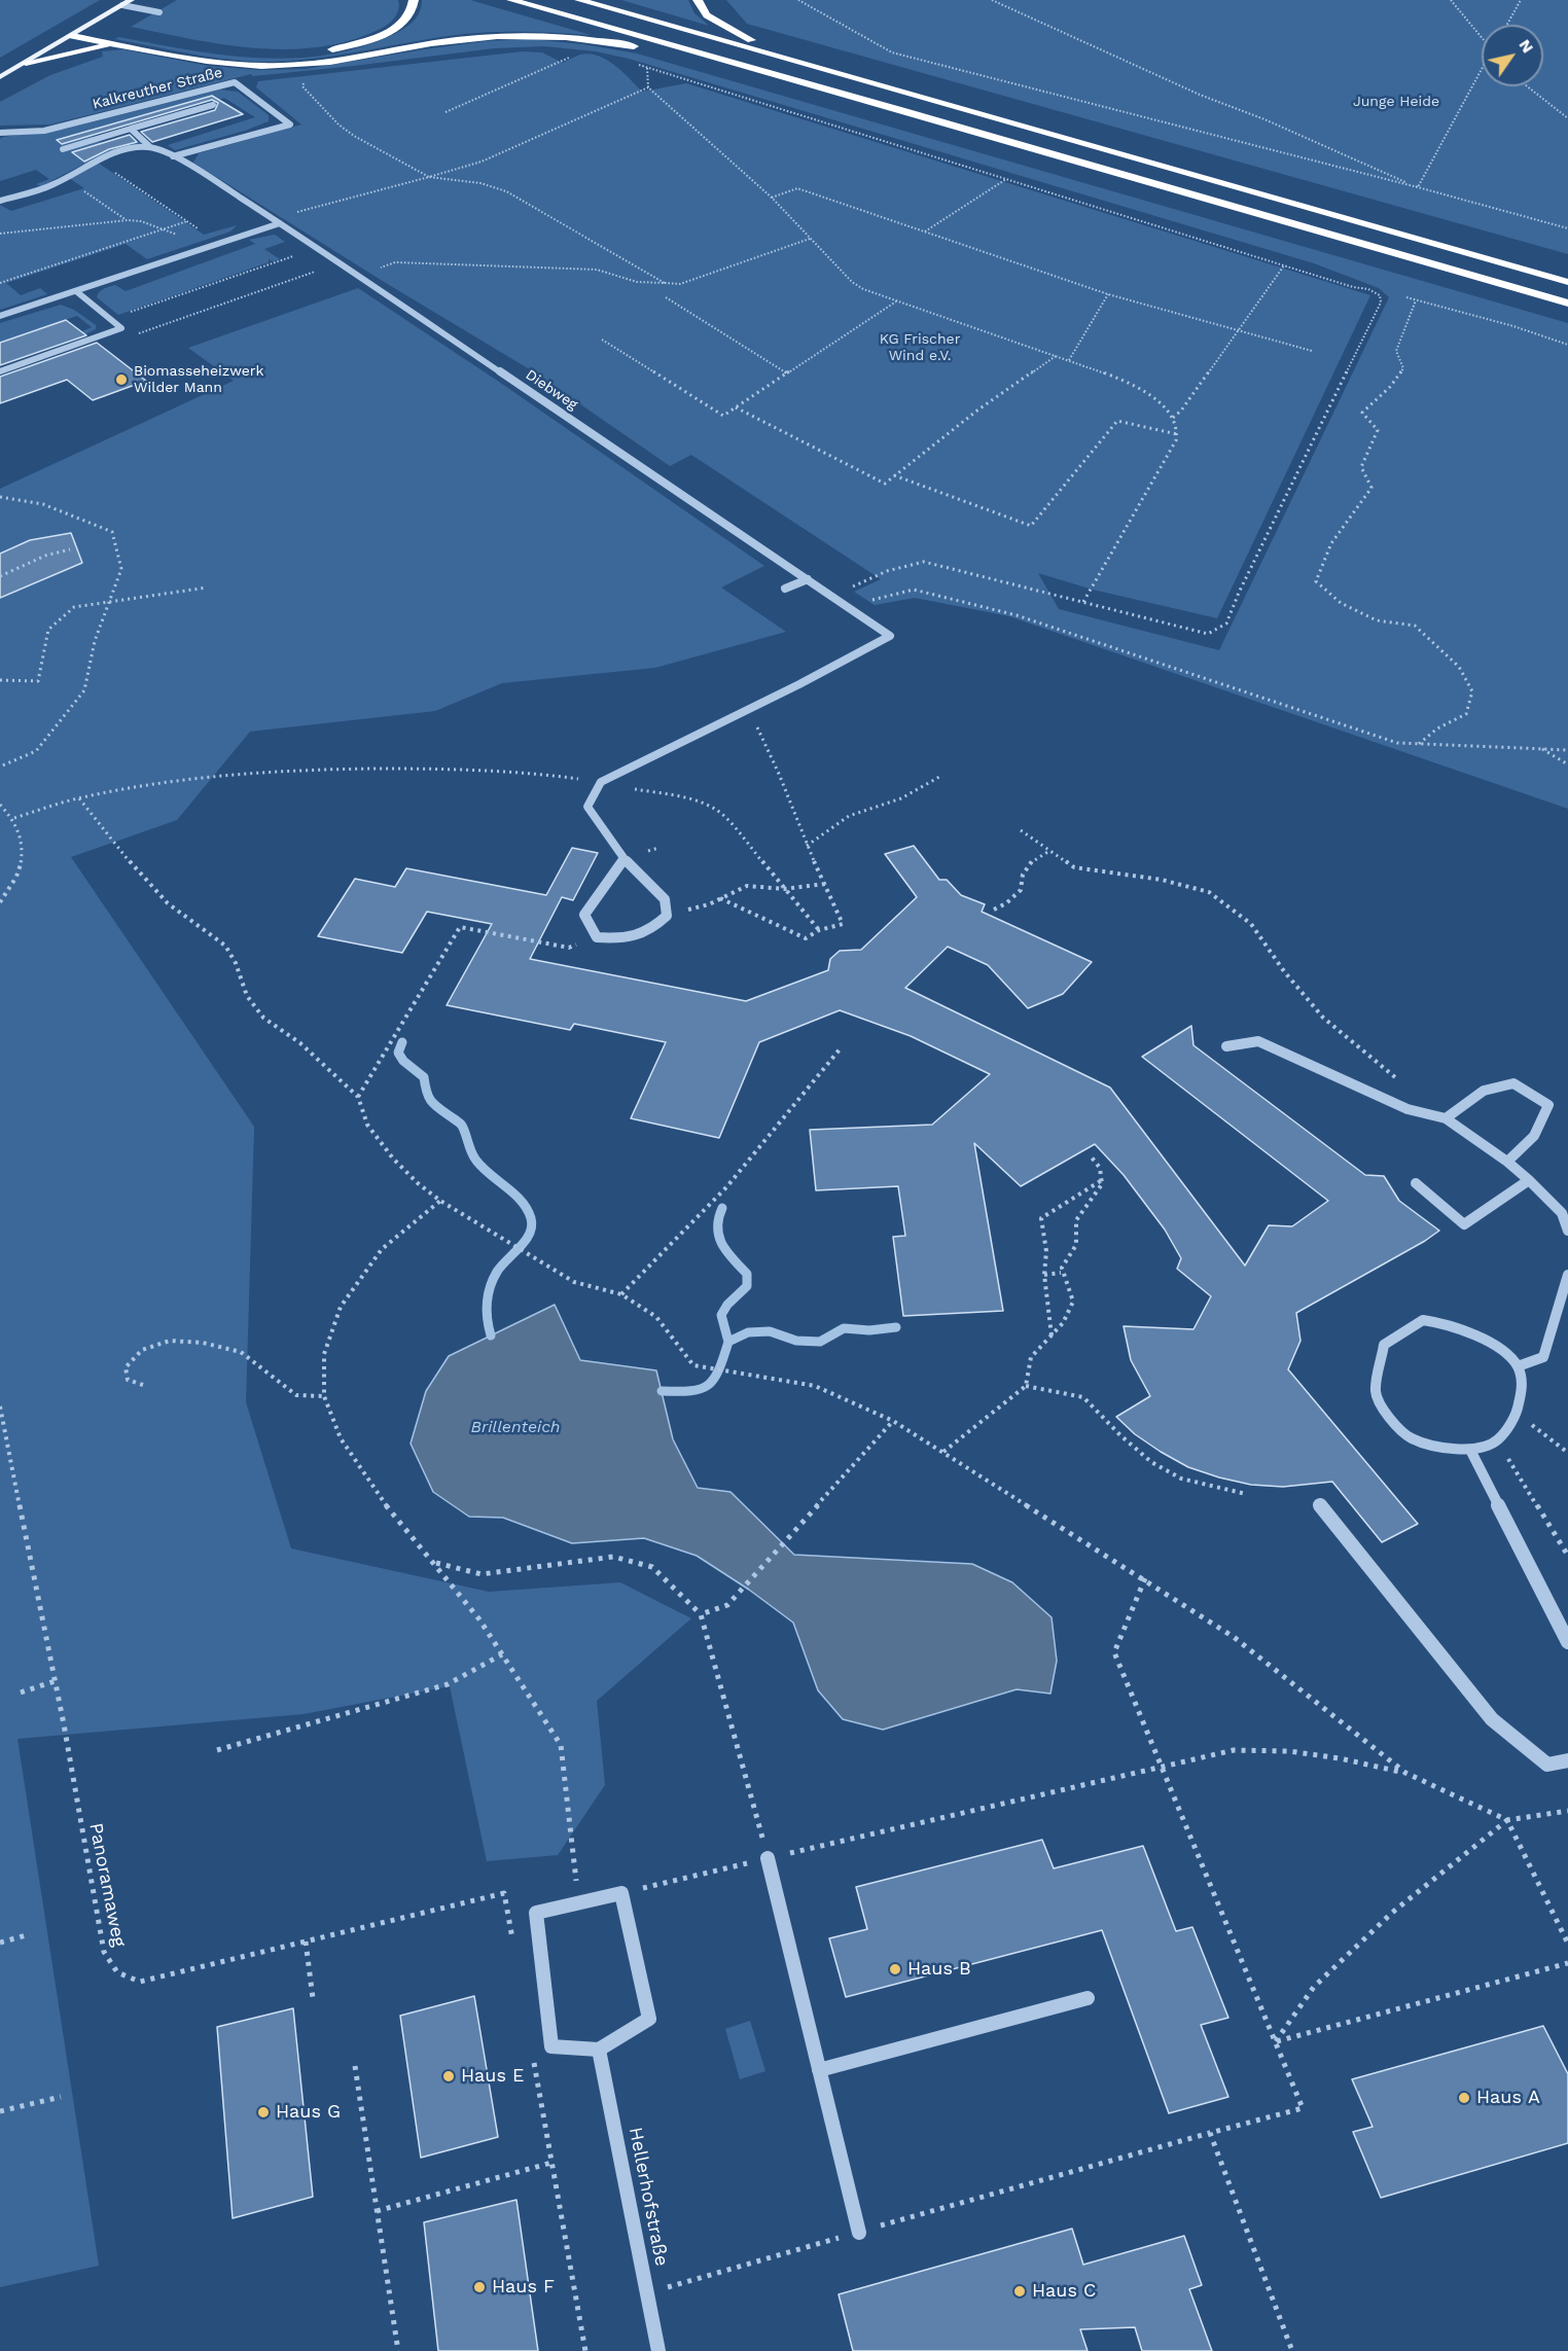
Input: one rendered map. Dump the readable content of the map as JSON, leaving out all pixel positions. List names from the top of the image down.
{
  "streets": {
    "street": ["Kalkreuther Straße", "Diebweg", "Hellerhofstraße"],
    "path": ["Panoramaweg"]
  },
  "water": ["Brillenteich"],
  "parks": ["Junge Heide", "KG Frischer Wind e.V."],
  "places": [
    "Biomasseheizwerk Wilder Mann",
    "Haus B",
    "Haus E",
    "Haus A",
    "Haus G",
    "Haus F",
    "Haus C"
  ],
  "north": "top right"
}
